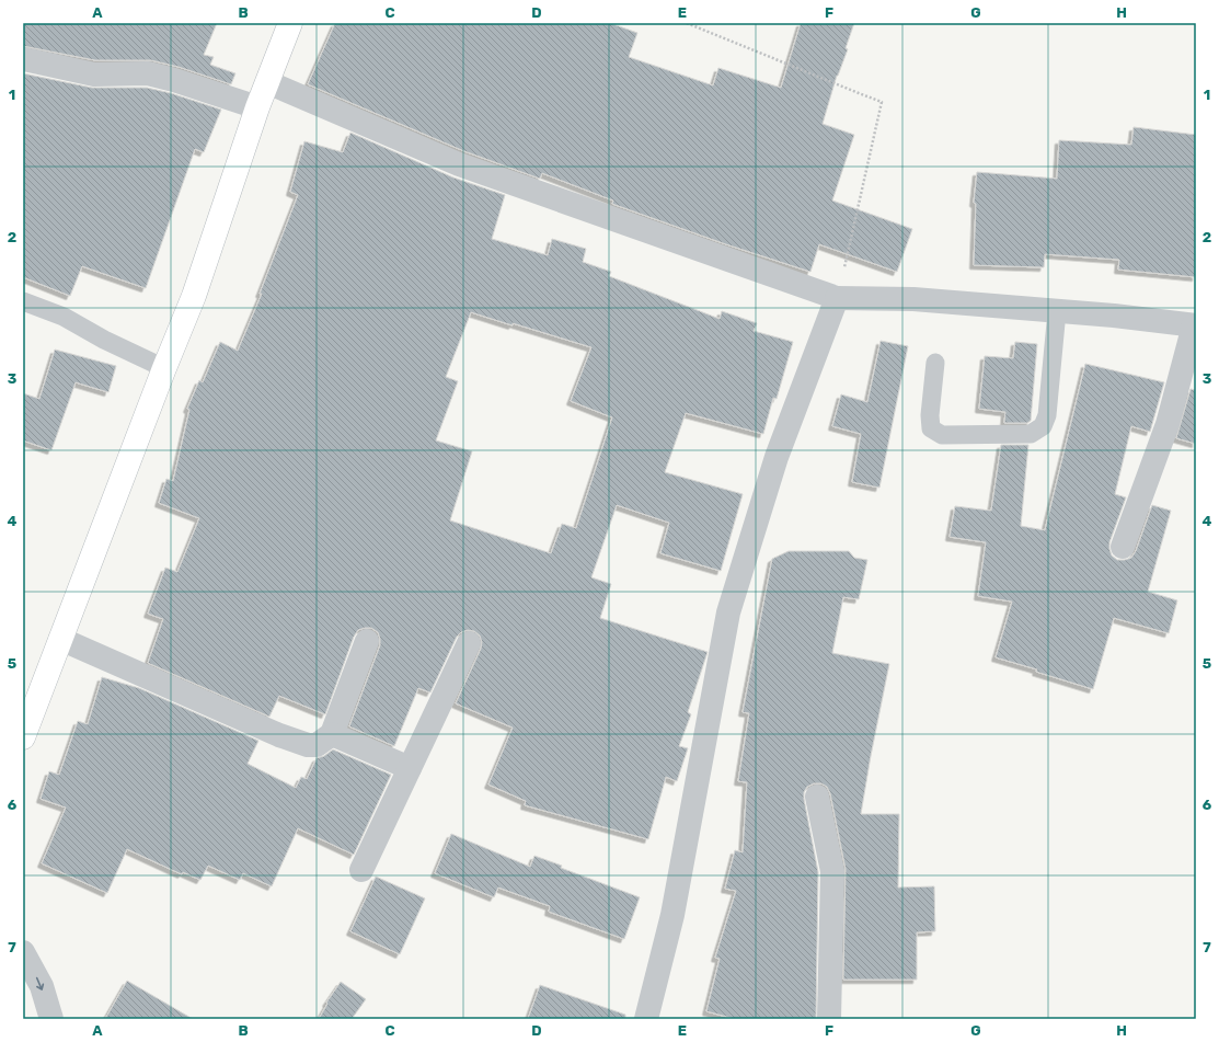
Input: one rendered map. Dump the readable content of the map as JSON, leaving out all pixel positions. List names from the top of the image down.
{
  "grid": {
    "columns": [
      "A",
      "B",
      "C",
      "D",
      "E",
      "F",
      "G",
      "H"
    ],
    "rows": [
      "1",
      "2",
      "3",
      "4",
      "5",
      "6",
      "7"
    ]
  }
}
